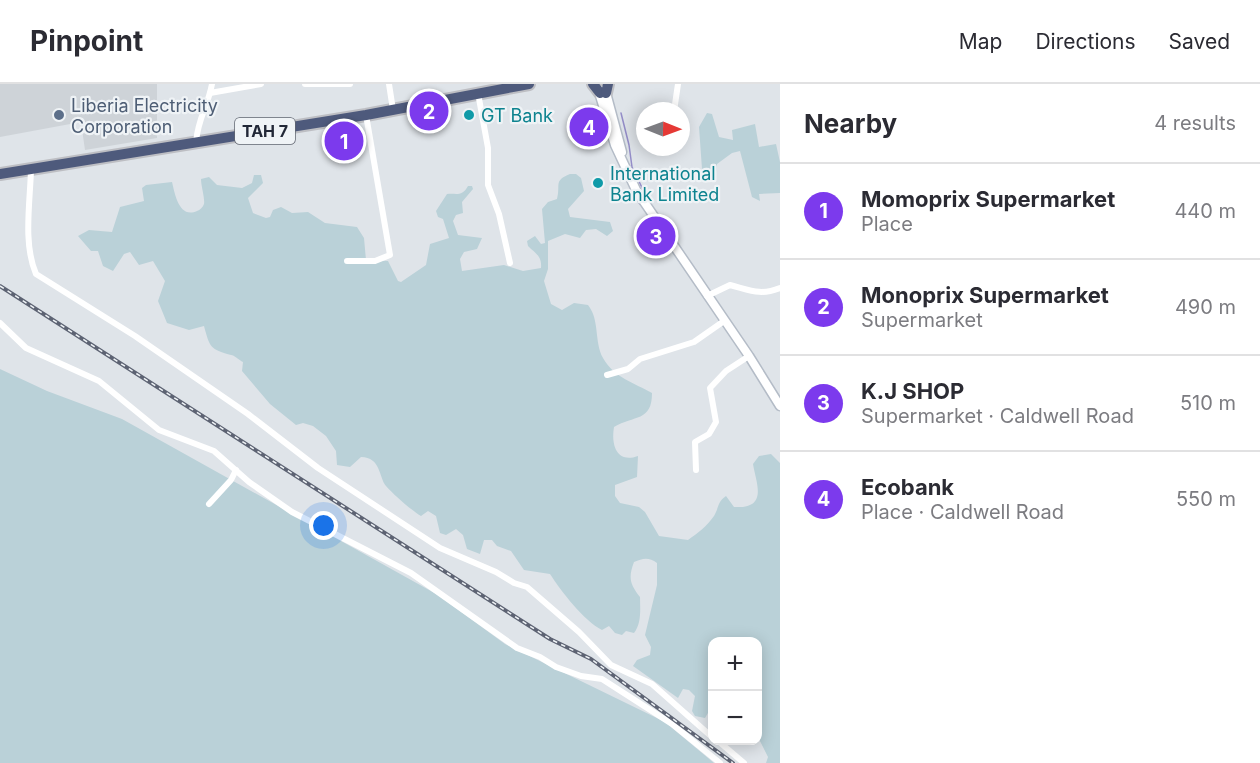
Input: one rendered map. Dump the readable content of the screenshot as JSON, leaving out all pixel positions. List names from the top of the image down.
{
  "streets": {
    "highway": ["TAH 7"]
  },
  "places": ["Liberia Electricity Corporation", "GT Bank", "International Bank Limited"],
  "north": "right",
  "page": {
    "header": "Pinpoint",
    "nav": ["Map", "Directions", "Saved"],
    "heading": ["Nearby", "4 results"],
    "pins": [
      "2",
      "4",
      "1",
      "3"
    ],
    "list": [
      {
        "mark": "1",
        "name": "Momoprix Supermarket",
        "note": "Place",
        "value": "440 m"
      },
      {
        "mark": "2",
        "name": "Monoprix Supermarket",
        "note": "Supermarket",
        "value": "490 m"
      },
      {
        "mark": "3",
        "name": "K.J SHOP",
        "note": "Supermarket · Caldwell Road",
        "value": "510 m"
      },
      {
        "mark": "4",
        "name": "Ecobank",
        "note": "Place · Caldwell Road",
        "value": "550 m"
      }
    ],
    "map_buttons": ["+", "−"]
  }
}
